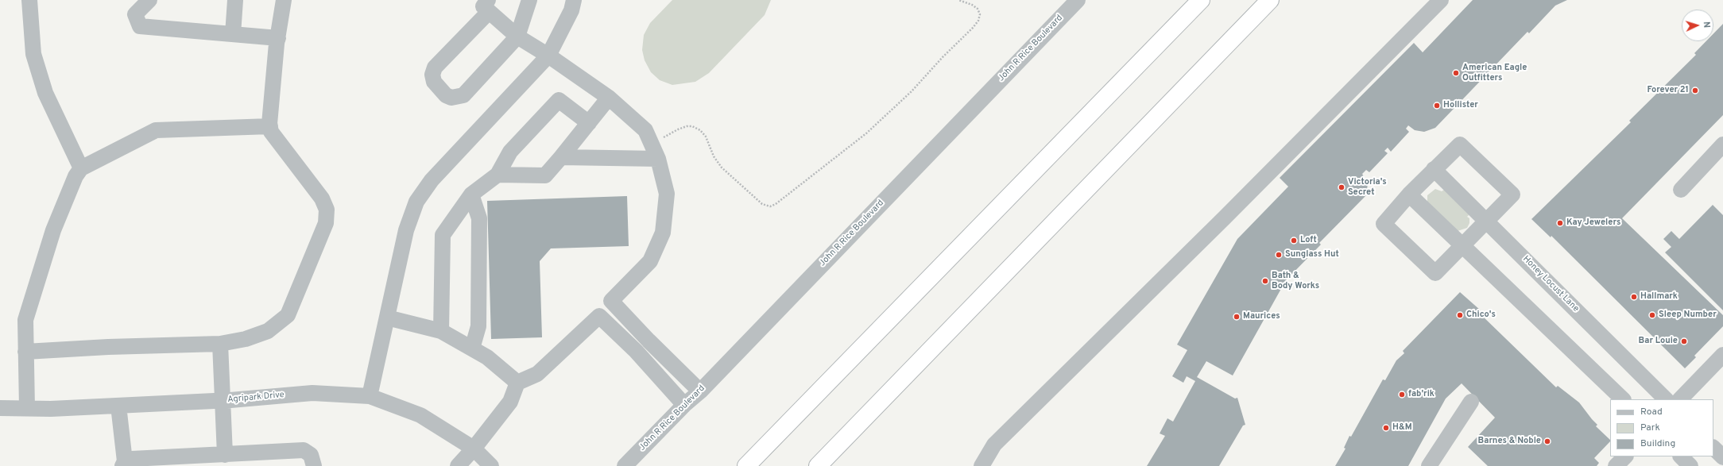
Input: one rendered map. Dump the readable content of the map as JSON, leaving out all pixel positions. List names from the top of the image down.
{
  "streets": {
    "street": ["John R Rice Boulevard", "Honey Locust Lane", "Agripark Drive"]
  },
  "places": [
    "American Eagle Outfitters",
    "Forever 21",
    "Hollister",
    "Victoria's Secret",
    "Kay Jewelers",
    "Loft",
    "Sunglass Hut",
    "Bath & Body Works",
    "Hallmark",
    "Chico's",
    "Sleep Number",
    "Maurices",
    "Bar Louie",
    "fab'rik",
    "H&M",
    "Barnes & Noble"
  ],
  "legend": ["Road", "Park", "Building"],
  "north": "right"
}
